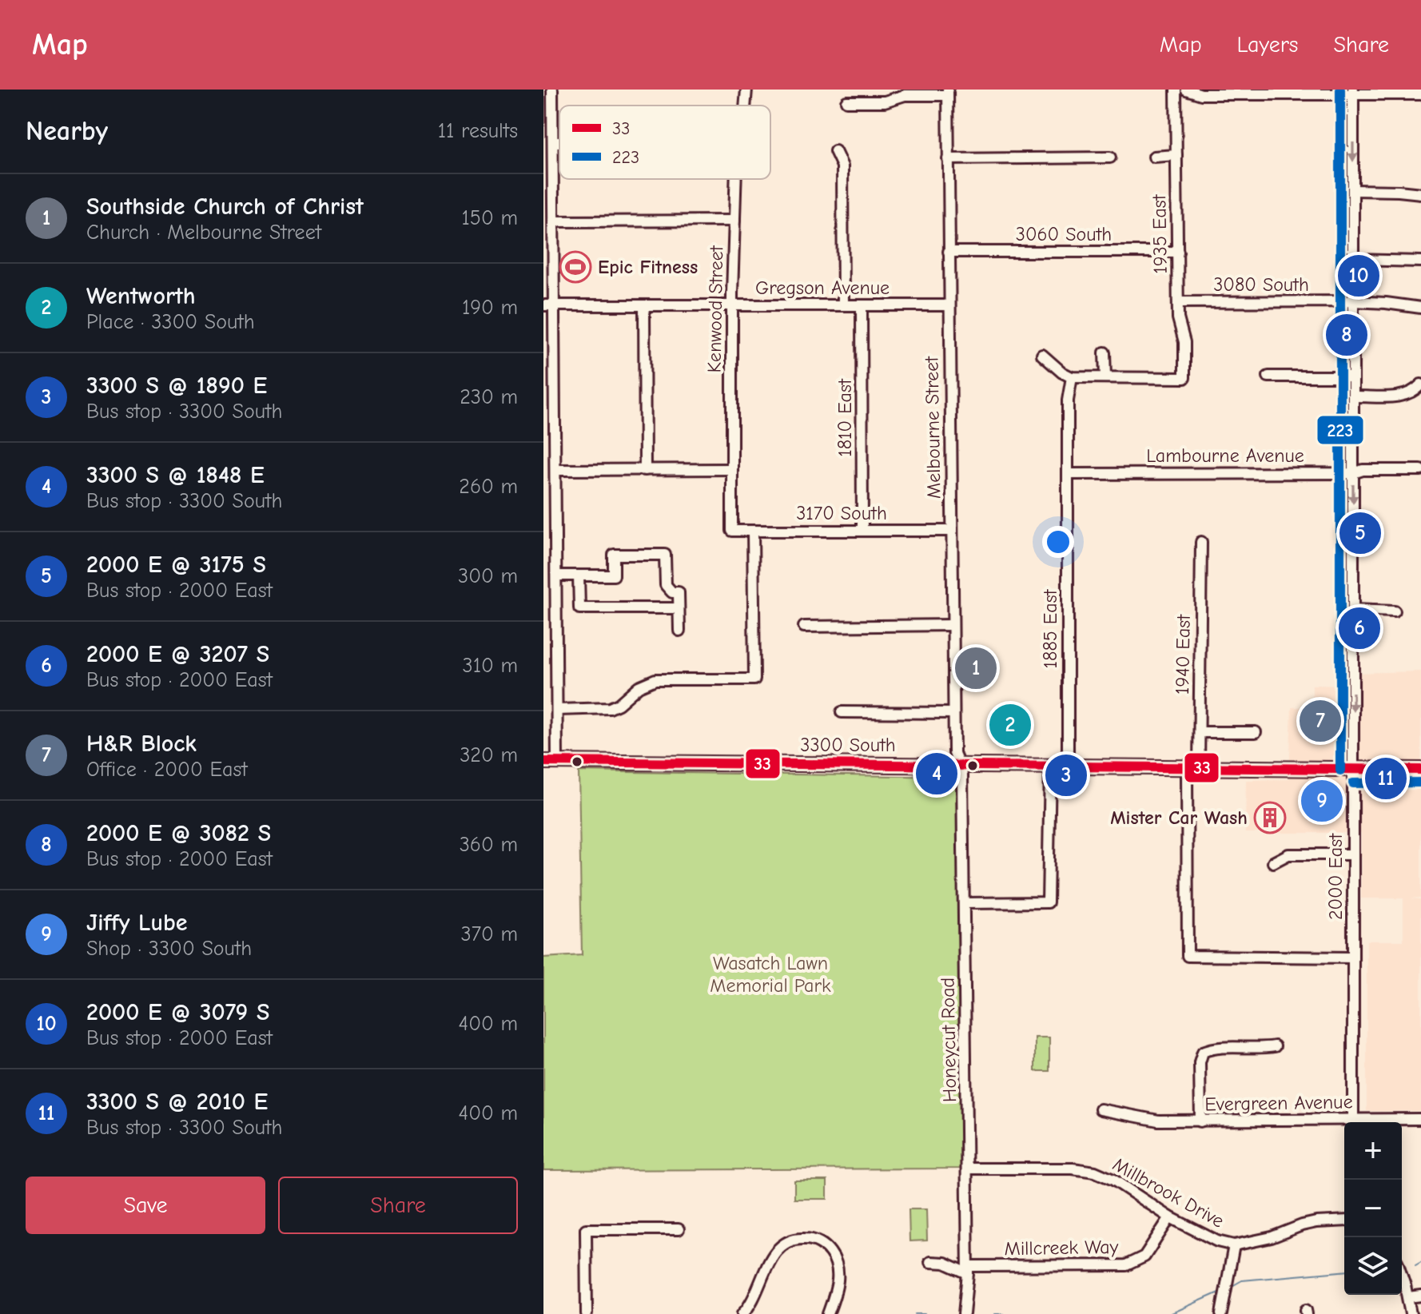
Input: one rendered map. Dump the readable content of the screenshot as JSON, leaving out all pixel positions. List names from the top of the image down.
{
  "streets": {
    "main road": ["3300 South"],
    "street": [
      "3060 South",
      "1935 East",
      "3080 South",
      "Gregson Avenue",
      "Kenwood Street",
      "1810 East",
      "Melbourne Street",
      "Lambourne Avenue",
      "3170 South",
      "1885 East",
      "1940 East",
      "2000 East",
      "Honeycut Road",
      "Evergreen Avenue",
      "Millbrook Drive",
      "Millcreek Way"
    ]
  },
  "crossings": [
    ["3060 South", "1935 East"],
    ["3060 South", "Melbourne Street"],
    ["1935 East", "3080 South"],
    ["3080 South", "2000 East"],
    ["Gregson Avenue", "Kenwood Street"],
    ["Gregson Avenue", "1810 East"],
    ["Gregson Avenue", "Melbourne Street"],
    ["Kenwood Street", "3170 South"],
    ["1810 East", "3170 South"],
    ["Melbourne Street", "3170 South"],
    ["Melbourne Street", "3300 South"],
    ["Melbourne Street", "Honeycut Road"],
    ["Lambourne Avenue", "1885 East"],
    ["Lambourne Avenue", "2000 East"],
    ["1885 East", "3300 South"],
    ["1940 East", "3300 South"],
    ["1940 East", "2000 East"],
    ["3300 South", "2000 East"],
    ["3300 South", "Honeycut Road"],
    ["Honeycut Road", "Millbrook Drive"],
    ["Honeycut Road", "Millcreek Way"],
    ["Millbrook Drive", "Millcreek Way"]
  ],
  "one_way": ["2000 East"],
  "parks": ["Wasatch Lawn Memorial Park"],
  "places": {
    "sports": ["Epic Fitness"],
    "building": ["Mister Car Wash"]
  },
  "lines": ["transit line 223", "transit line 33"],
  "legend": ["33", "223"],
  "page": {
    "header": "Map",
    "nav": ["Map", "Layers", "Share"],
    "heading": ["Nearby", "11 results"],
    "list": [
      {
        "mark": "1",
        "name": "Southside Church of Christ",
        "note": "Church · Melbourne Street",
        "value": "150 m"
      },
      {
        "mark": "2",
        "name": "Wentworth",
        "note": "Place · 3300 South",
        "value": "190 m"
      },
      {
        "mark": "3",
        "name": "3300 S @ 1890 E",
        "note": "Bus stop · 3300 South",
        "value": "230 m"
      },
      {
        "mark": "4",
        "name": "3300 S @ 1848 E",
        "note": "Bus stop · 3300 South",
        "value": "260 m"
      },
      {
        "mark": "5",
        "name": "2000 E @ 3175 S",
        "note": "Bus stop · 2000 East",
        "value": "300 m"
      },
      {
        "mark": "6",
        "name": "2000 E @ 3207 S",
        "note": "Bus stop · 2000 East",
        "value": "310 m"
      },
      {
        "mark": "7",
        "name": "H&R Block",
        "note": "Office · 2000 East",
        "value": "320 m"
      },
      {
        "mark": "8",
        "name": "2000 E @ 3082 S",
        "note": "Bus stop · 2000 East",
        "value": "360 m"
      },
      {
        "mark": "9",
        "name": "Jiffy Lube",
        "note": "Shop · 3300 South",
        "value": "370 m"
      },
      {
        "mark": "10",
        "name": "2000 E @ 3079 S",
        "note": "Bus stop · 2000 East",
        "value": "400 m"
      },
      {
        "mark": "11",
        "name": "3300 S @ 2010 E",
        "note": "Bus stop · 3300 South",
        "value": "400 m"
      }
    ],
    "pins": [
      "10",
      "8",
      "5",
      "6",
      "1",
      "7",
      "2",
      "4",
      "3",
      "11",
      "9"
    ],
    "map_buttons": ["+", "−"],
    "buttons": ["Save", "Share"]
  }
}
